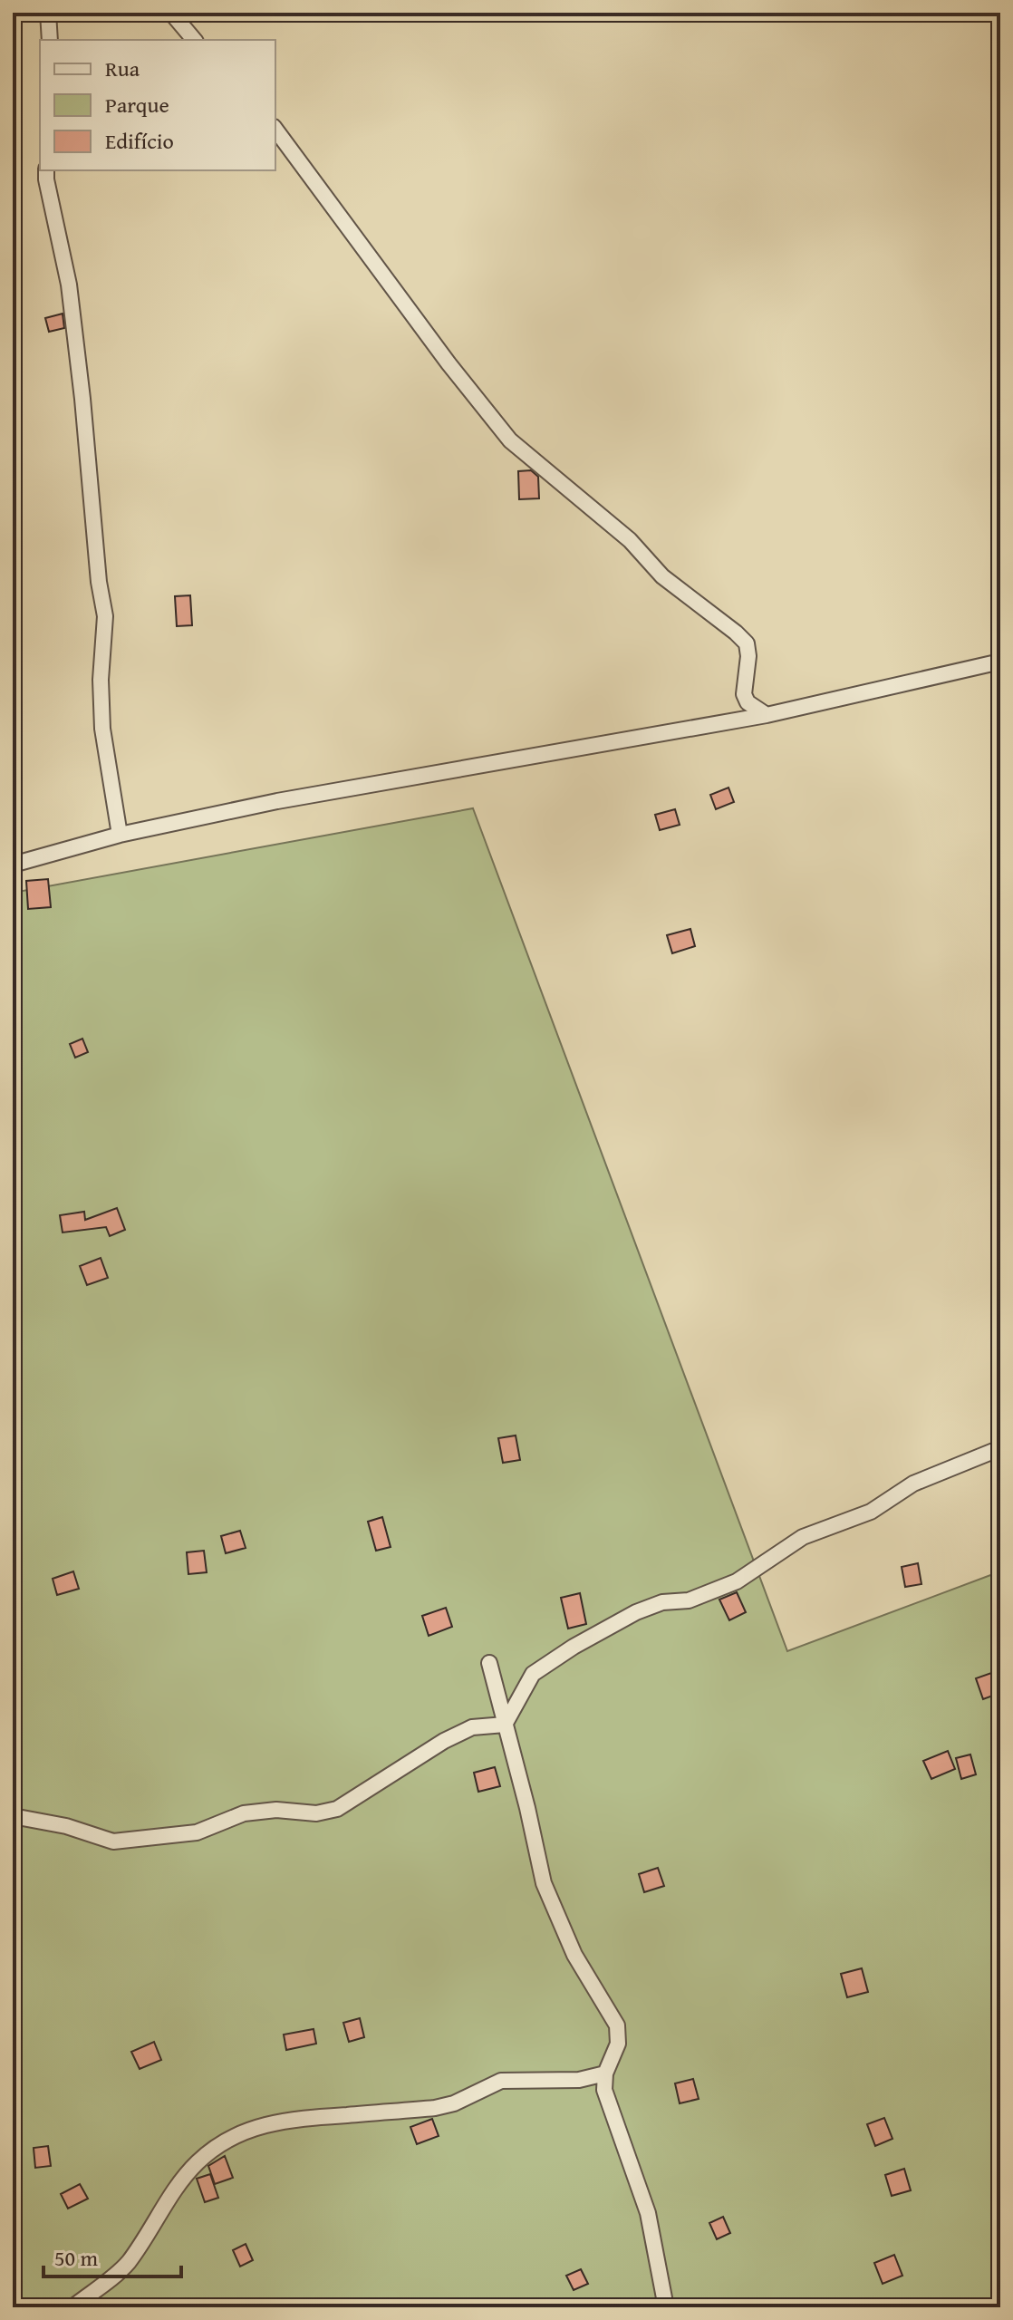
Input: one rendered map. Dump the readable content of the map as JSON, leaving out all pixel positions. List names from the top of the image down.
{
  "legend": ["Rua", "Parque", "Edifício"],
  "scale_bar": "50 m"
}
